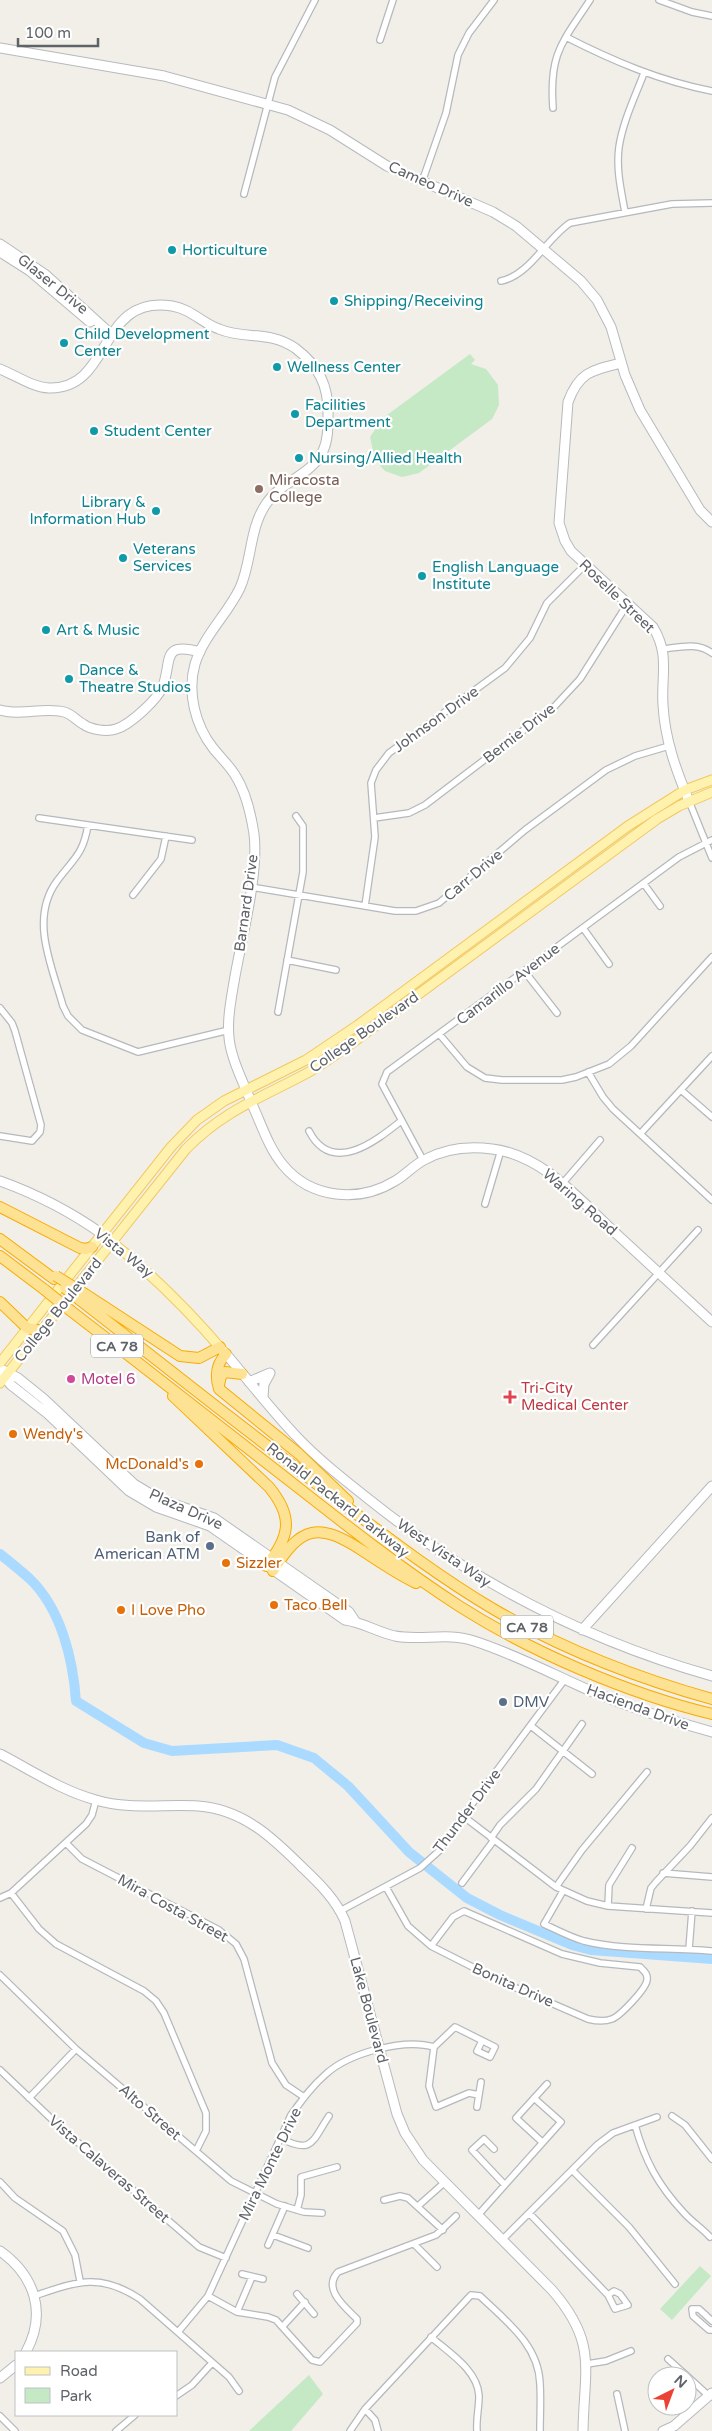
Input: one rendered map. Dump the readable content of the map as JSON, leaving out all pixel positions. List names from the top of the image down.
{
  "streets": {
    "highway": ["CA 78", "Ronald Packard Parkway"],
    "main road": ["College Boulevard", "Vista Way"],
    "street": [
      "Cameo Drive",
      "Glaser Drive",
      "Roselle Street",
      "Johnson Drive",
      "Bernie Drive",
      "Carr Drive",
      "Barnard Drive",
      "Camarillo Avenue",
      "Waring Road",
      "Plaza Drive",
      "West Vista Way",
      "Hacienda Drive",
      "Thunder Drive",
      "Mira Costa Street",
      "Bonita Drive",
      "Lake Boulevard",
      "Alto Street",
      "Mira Monte Drive",
      "Vista Calaveras Street"
    ]
  },
  "crossings": [
    ["Cameo Drive", "Roselle Street"],
    ["Roselle Street", "Johnson Drive"],
    ["Roselle Street", "Bernie Drive"],
    ["Roselle Street", "Carr Drive"],
    ["Roselle Street", "Camarillo Avenue"],
    ["Roselle Street", "College Boulevard"],
    ["Johnson Drive", "Bernie Drive"],
    ["Johnson Drive", "Carr Drive"],
    ["Carr Drive", "Barnard Drive"],
    ["Barnard Drive", "College Boulevard"],
    ["Barnard Drive", "Waring Road"],
    ["Camarillo Avenue", "Waring Road"],
    ["College Boulevard", "Waring Road"],
    ["College Boulevard", "Vista Way"],
    ["College Boulevard", "Plaza Drive"],
    ["Vista Way", "West Vista Way"],
    ["Plaza Drive", "Hacienda Drive"],
    ["Plaza Drive", "Thunder Drive"],
    ["Hacienda Drive", "Thunder Drive"],
    ["Thunder Drive", "Bonita Drive"],
    ["Thunder Drive", "Lake Boulevard"],
    ["Mira Costa Street", "Mira Monte Drive"],
    ["Lake Boulevard", "Mira Monte Drive"],
    ["Alto Street", "Mira Monte Drive"],
    ["Mira Monte Drive", "Vista Calaveras Street"]
  ],
  "places": {
    "other": [
      "Horticulture",
      "Shipping/Receiving",
      "Child Development Center",
      "Wellness Center",
      "Facilities Department",
      "Student Center",
      "Nursing/Allied Health",
      "Miracosta College",
      "Library & Information Hub",
      "Veterans Services",
      "English Language Institute",
      "Art & Music",
      "Dance & Theatre Studios",
      "Motel 6",
      "Wendy's",
      "McDonald's",
      "Bank of American ATM",
      "Sizzler",
      "Taco Bell",
      "I Love Pho",
      "DMV"
    ],
    "health": ["Tri-City Medical Center"]
  },
  "legend": ["Road", "Park"],
  "scale_bar": "100 m",
  "north": "top right"
}
